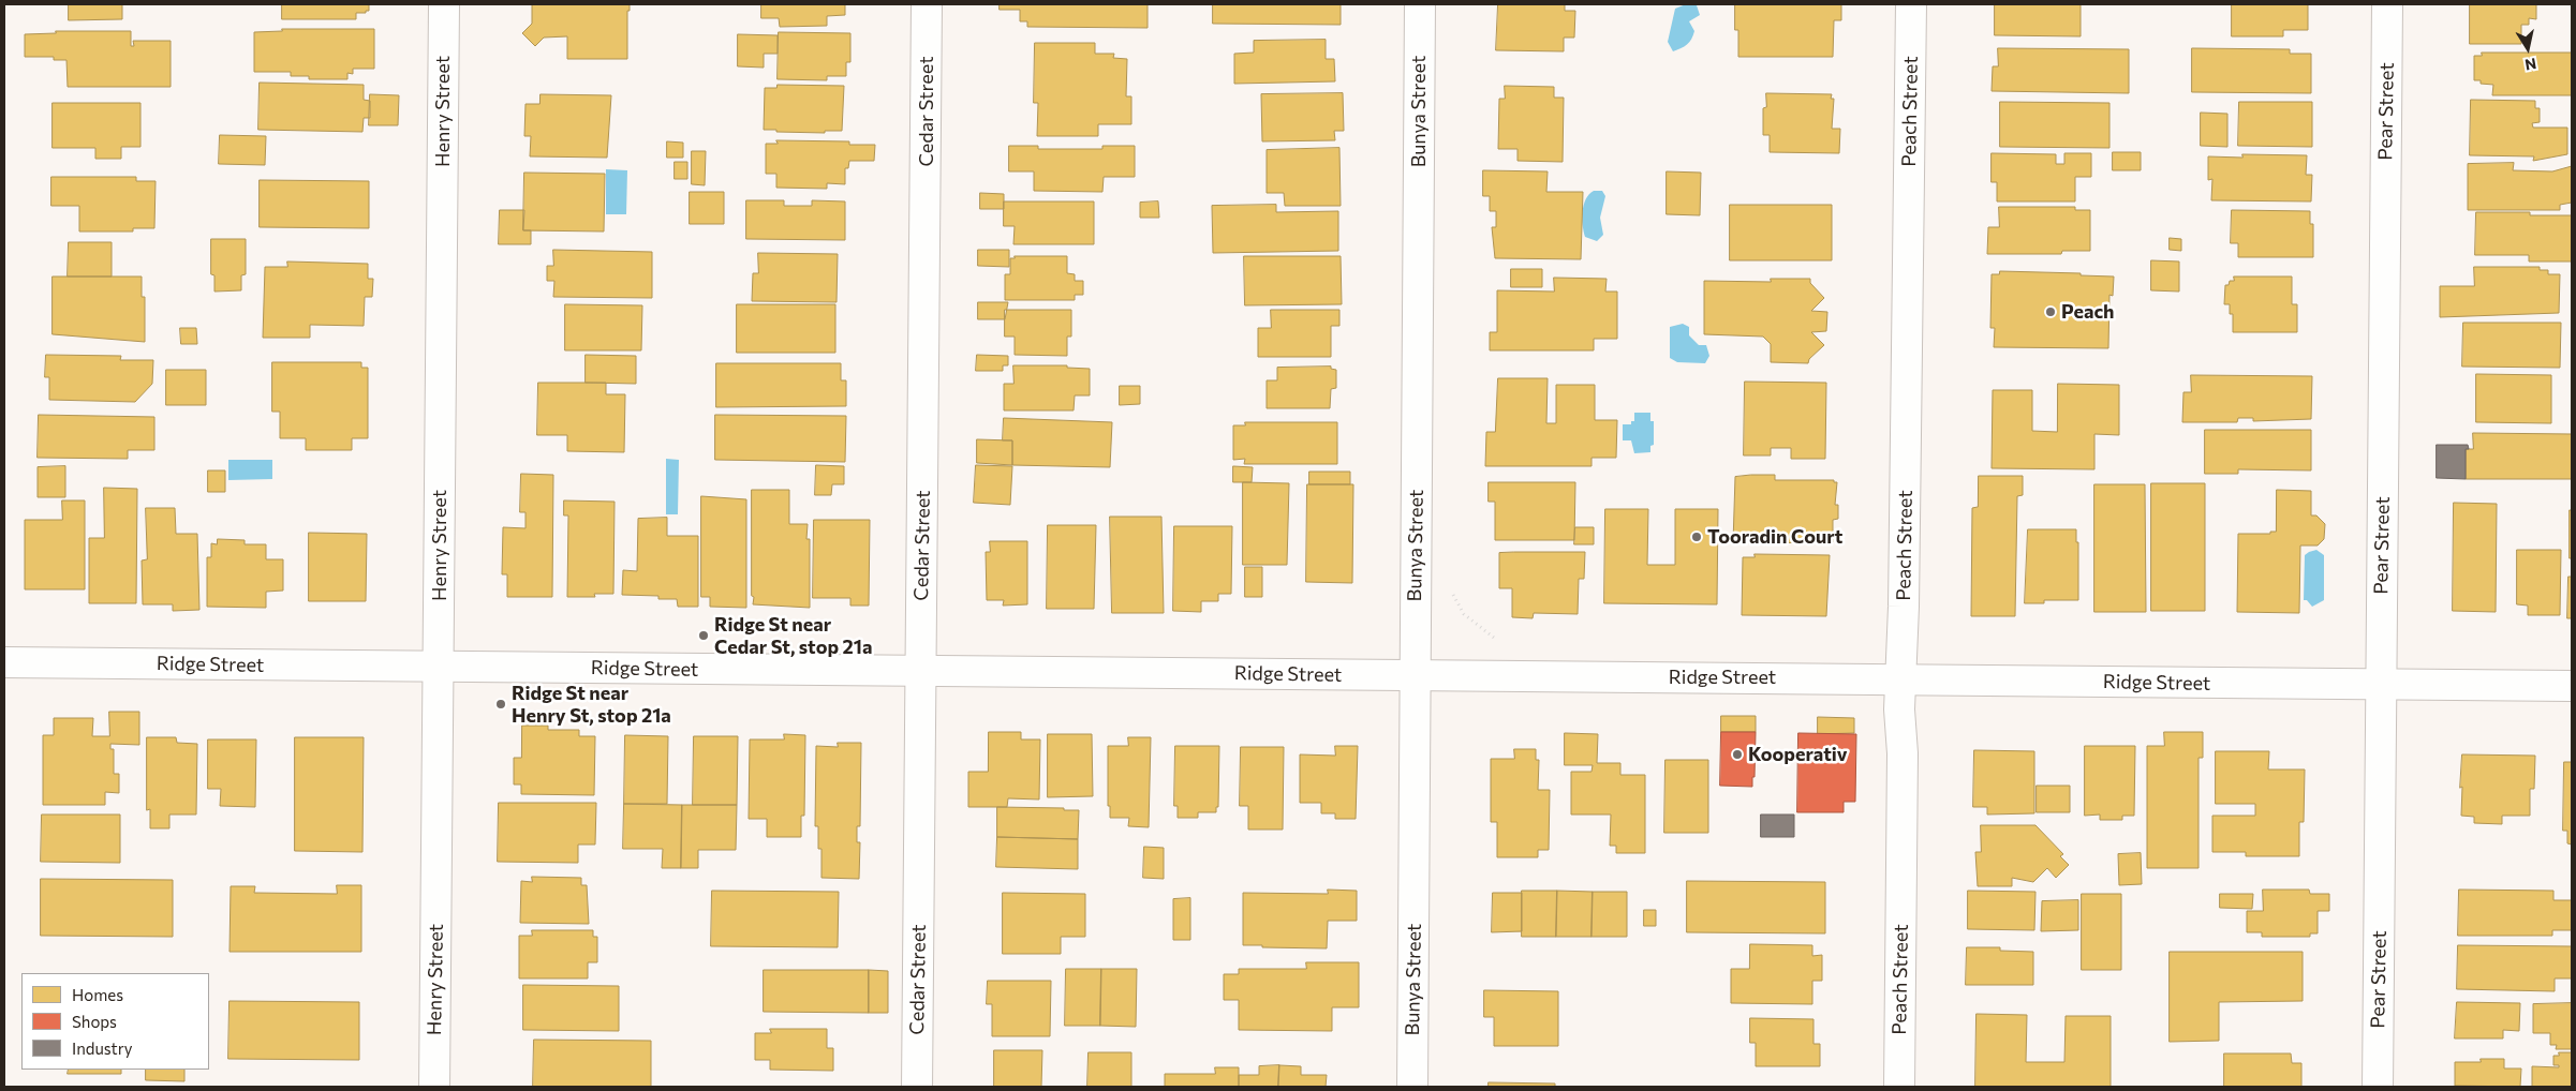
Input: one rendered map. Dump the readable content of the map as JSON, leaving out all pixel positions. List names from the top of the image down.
{
  "streets": {
    "street": [
      "Henry Street",
      "Cedar Street",
      "Bunya Street",
      "Peach Street",
      "Pear Street",
      "Ridge Street"
    ]
  },
  "crossings": [
    ["Henry Street", "Ridge Street"],
    ["Cedar Street", "Ridge Street"],
    ["Bunya Street", "Ridge Street"],
    ["Peach Street", "Ridge Street"],
    ["Pear Street", "Ridge Street"]
  ],
  "places": [
    "Peach",
    "Tooradin Court",
    "Ridge St near Cedar St, stop 21a",
    "Ridge St near Henry St, stop 21a",
    "Kooperativ"
  ],
  "legend": ["Homes", "Shops", "Industry"],
  "north": "bottom"
}
